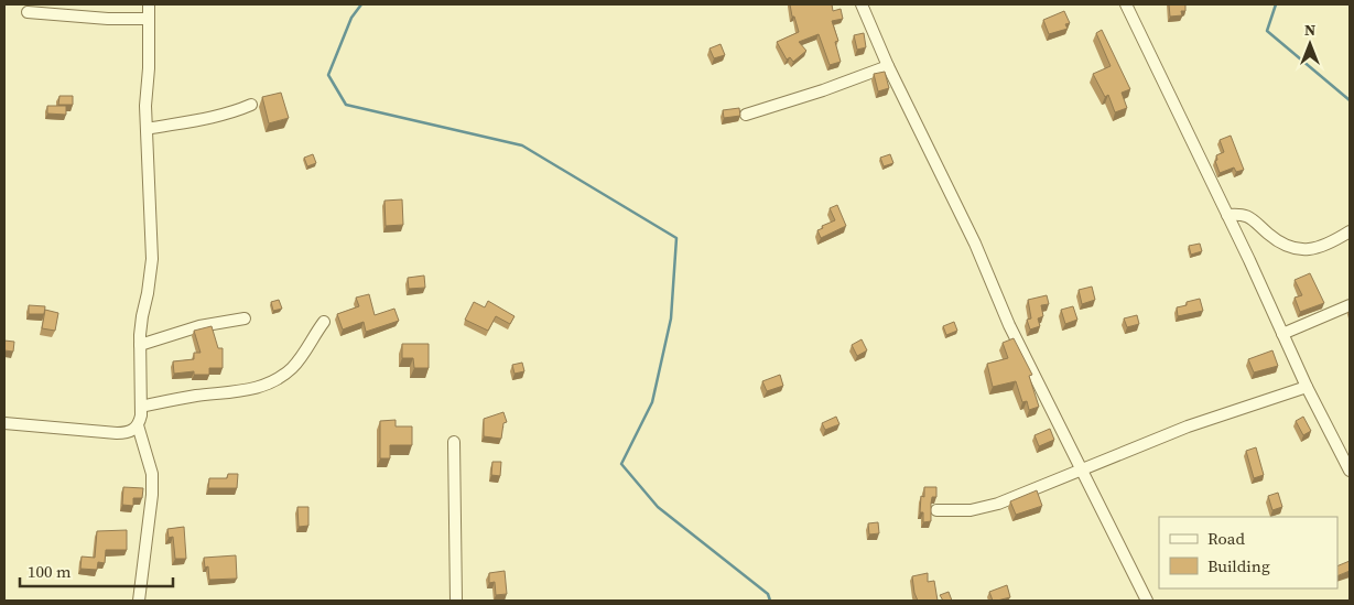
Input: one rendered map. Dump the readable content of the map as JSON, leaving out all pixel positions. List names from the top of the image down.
{
  "legend": ["Road", "Building"],
  "scale_bar": "100 m",
  "north": "top"
}
